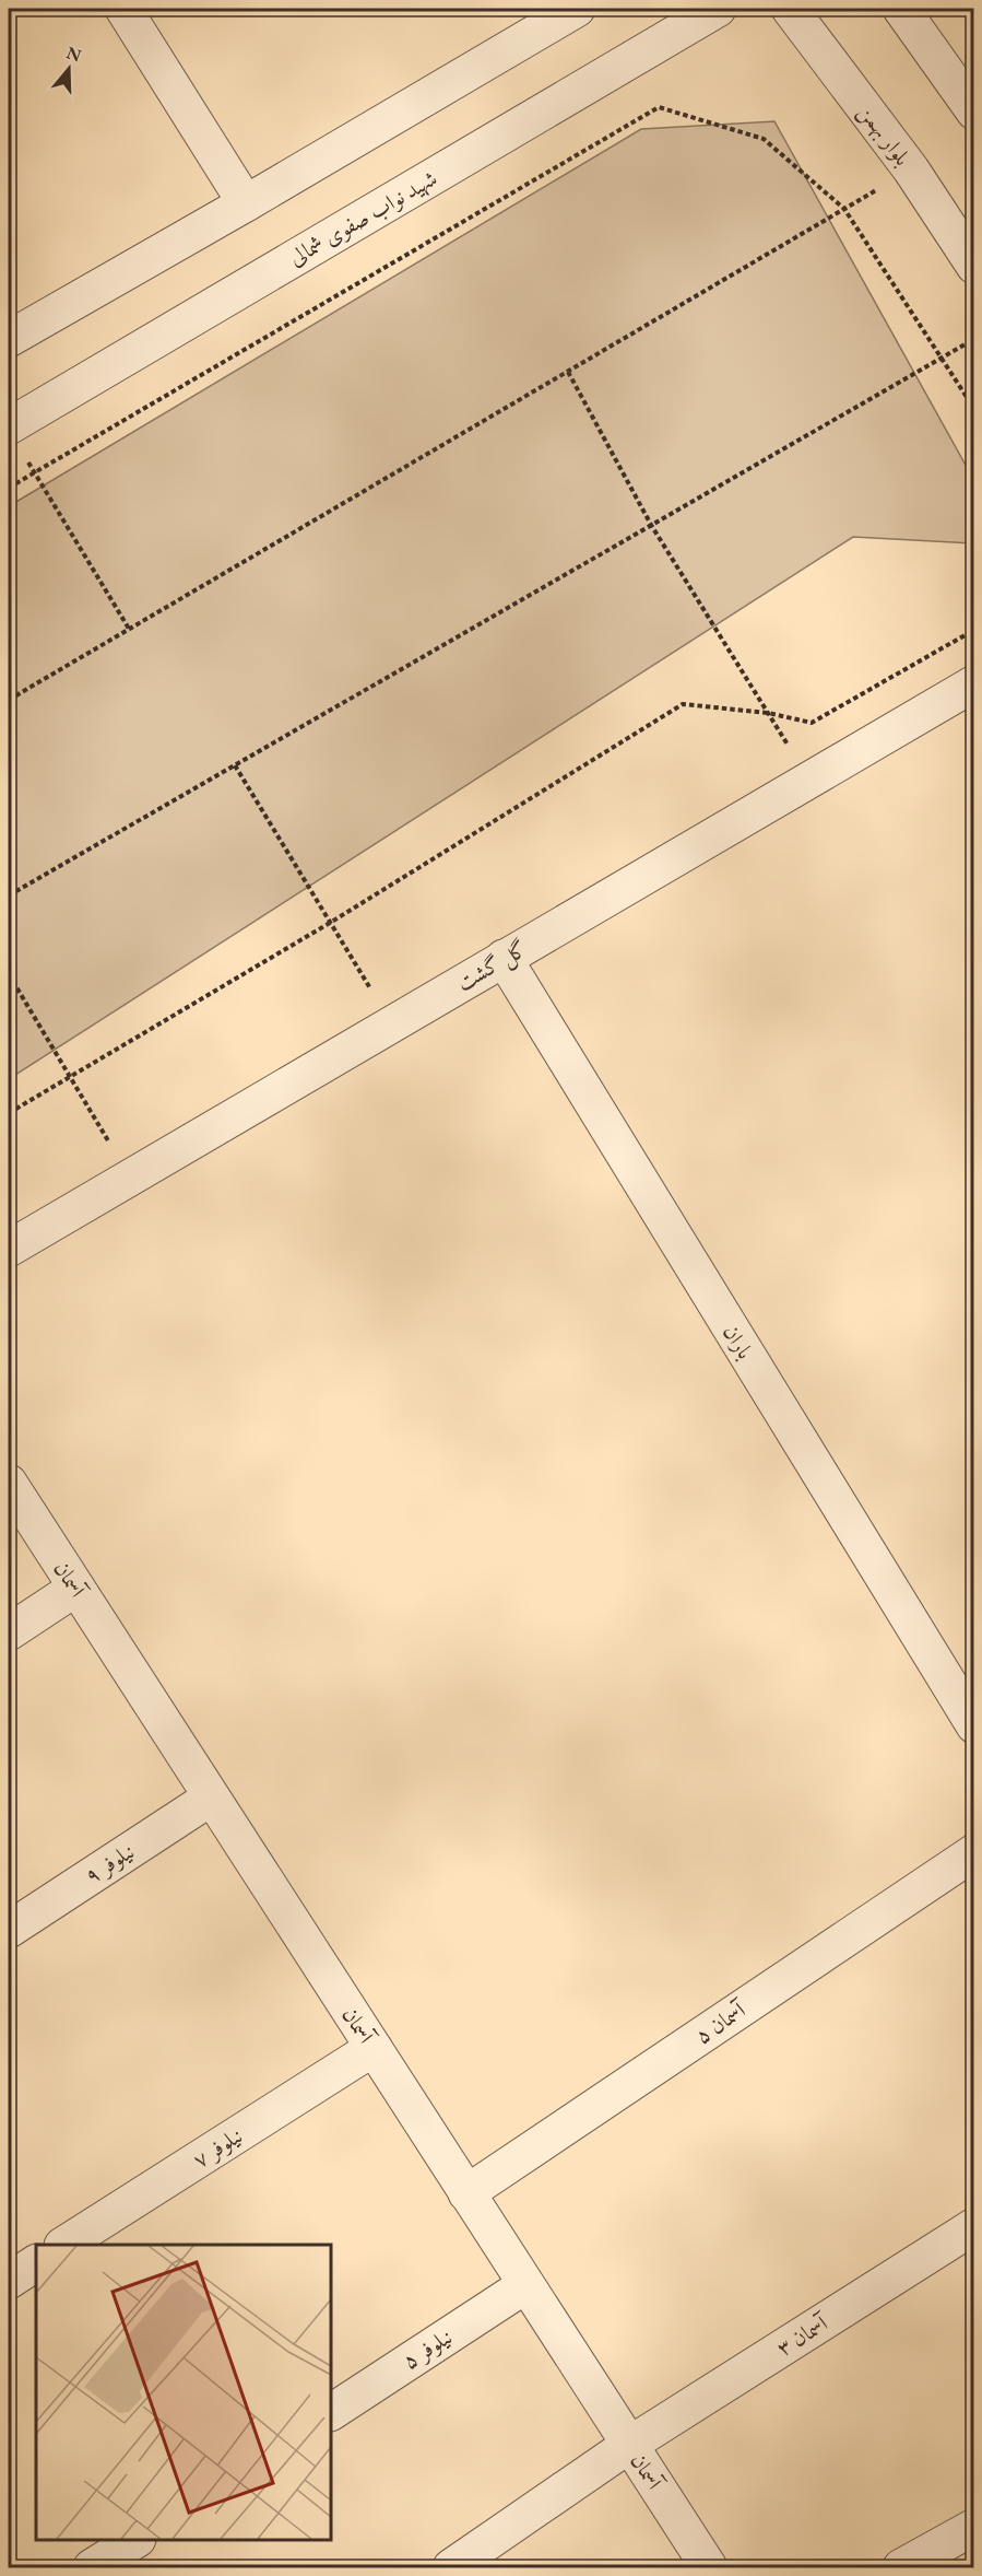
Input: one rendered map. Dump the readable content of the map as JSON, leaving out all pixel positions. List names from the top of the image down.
{
  "streets": {
    "street": [
      "بلوار بهمن",
      "شهید نواب صفوی شمالی",
      "گل گشت",
      "باران",
      "آسمان",
      "نیلوفر ۹",
      "آسمان ۵",
      "نیلوفر ۷",
      "آسمان ۳",
      "نیلوفر ۵"
    ]
  },
  "crossings": [
    ["گل گشت", "باران"],
    ["آسمان", "نیلوفر ۹"],
    ["آسمان", "آسمان ۵"],
    ["آسمان", "نیلوفر ۷"],
    ["آسمان", "آسمان ۳"],
    ["آسمان", "نیلوفر ۵"]
  ],
  "north": "top"
}
